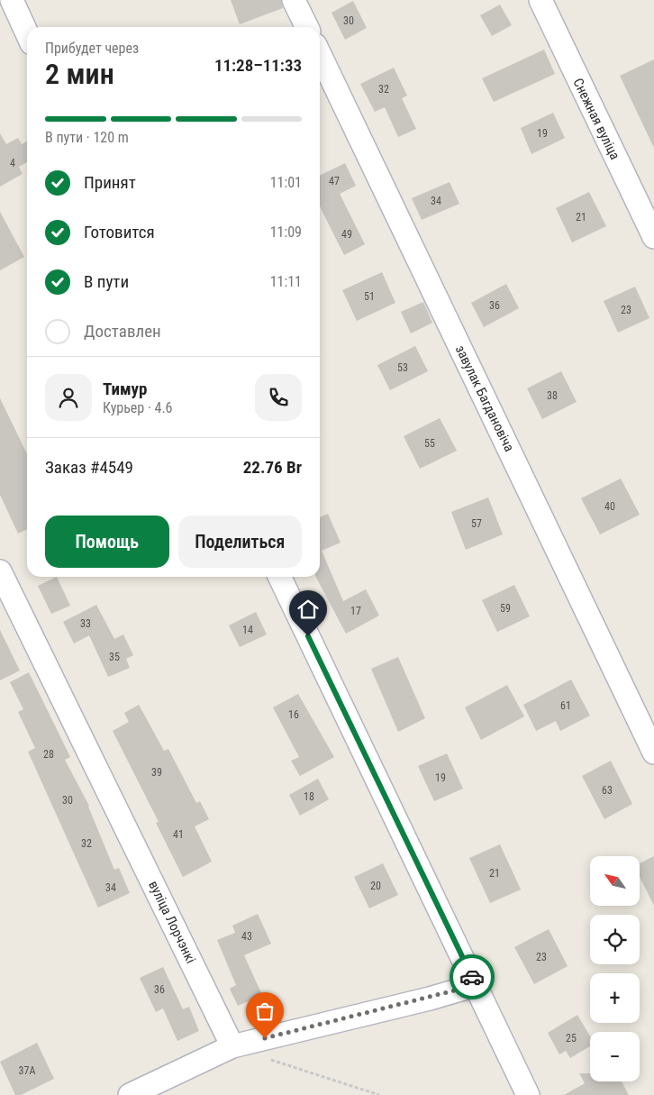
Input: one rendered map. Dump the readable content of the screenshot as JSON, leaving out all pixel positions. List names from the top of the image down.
{
  "streets": {
    "street": ["Снежная вуліца", "завулак Багдановіча", "вуліца Лорчэнкі"]
  },
  "house_numbers": [
    "30",
    "32",
    "19",
    "4",
    "47",
    "34",
    "21",
    "49",
    "51",
    "36",
    "23",
    "53",
    "38",
    "55",
    "40",
    "57",
    "59",
    "17",
    "33",
    "14",
    "35",
    "61",
    "16",
    "28",
    "39",
    "19",
    "63",
    "18",
    "30",
    "41",
    "32",
    "21",
    "20",
    "34",
    "43",
    "23",
    "36",
    "25",
    "37А"
  ],
  "north": "top left",
  "page": {
    "heading": ["2 мин", "Прибудет через", "11:28–11:33"],
    "panel": [
      "Тимур",
      "Курьер · 4.6",
      "Заказ #4549",
      "22.76 Br"
    ],
    "bar": "В пути · 120 m",
    "list": [
      ["Принят", "11:01"],
      ["Готовится", "11:09"],
      ["В пути", "11:11"],
      "Доставлен"
    ],
    "buttons": ["Помощь", "Поделиться"],
    "map_buttons": ["+", "−"]
  }
}
